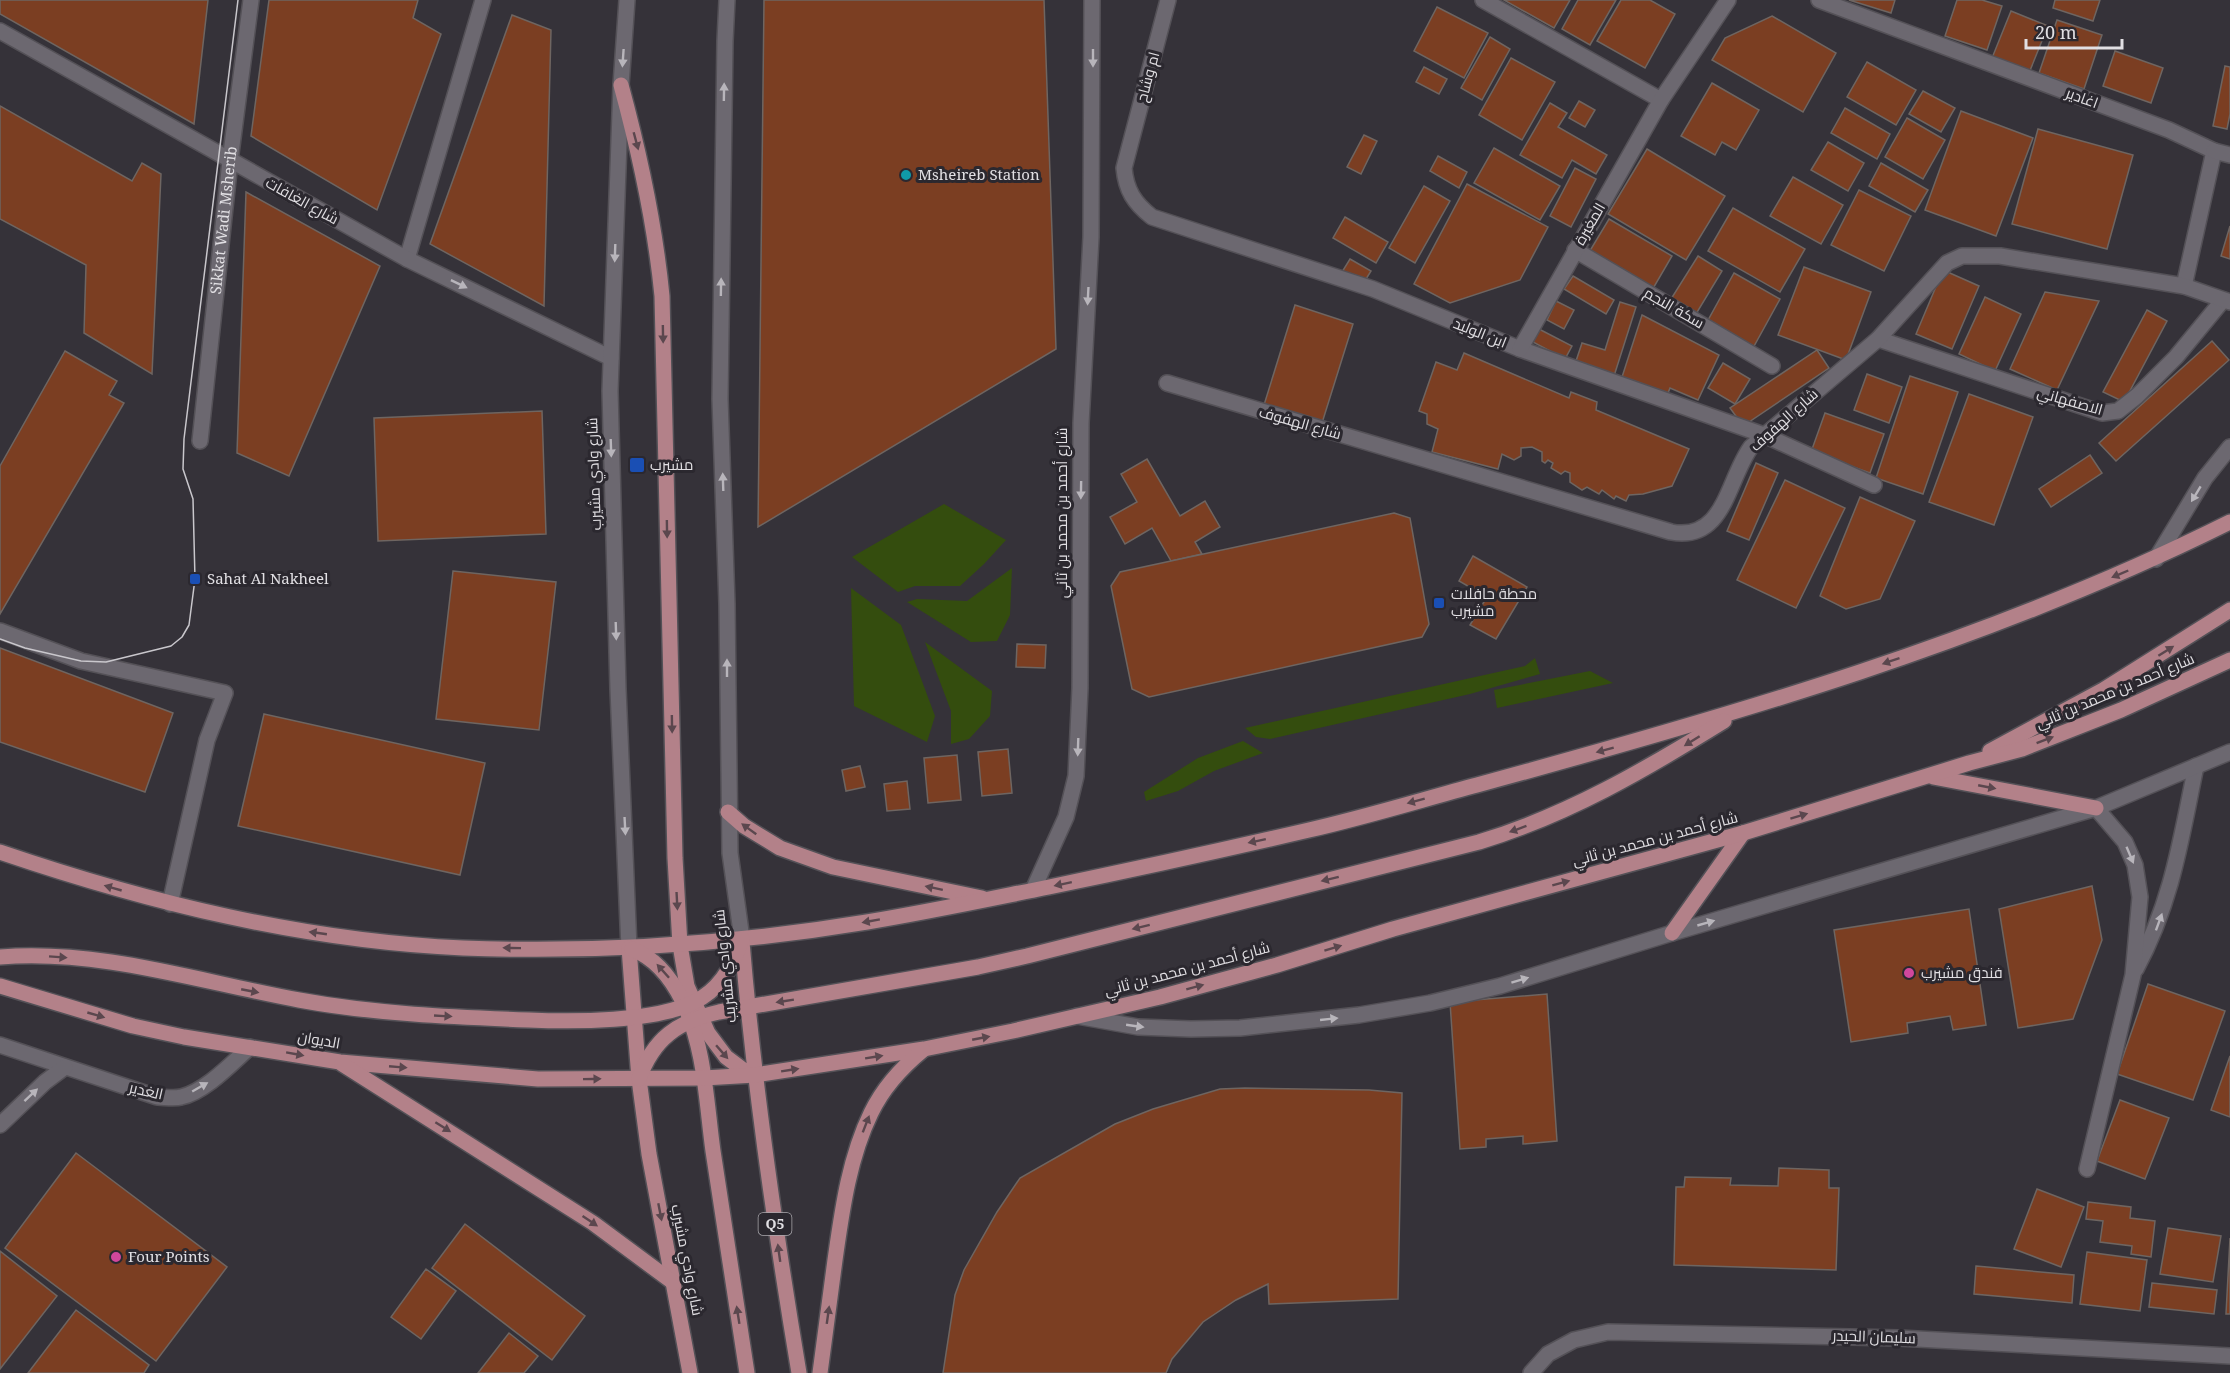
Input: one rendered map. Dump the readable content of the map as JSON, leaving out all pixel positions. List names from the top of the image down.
{
  "streets": {
    "main road": [
      "شارع وادي مشيرب",
      "شارع أحمد بن محمد بن ثاني",
      "شارع وادي مشريب",
      "الديوان",
      "Q5"
    ],
    "street": [
      "ام وشاح",
      "اغادير",
      "شارع الغافات",
      "Sikkat Wadi Msherib",
      "المغيرة",
      "سكة النجم",
      "ابن الوليد",
      "الاصفهاني",
      "شارع الهفوف",
      "الغدير",
      "سليمان الحيدر"
    ]
  },
  "crossings": [
    ["ام وشاح", "ابن الوليد"],
    ["شارع الغافات", "Sikkat Wadi Msherib"],
    ["شارع الغافات", "شارع وادي مشيرب"],
    ["المغيرة", "سكة النجم"],
    ["المغيرة", "ابن الوليد"],
    ["ابن الوليد", "شارع الهفوف"],
    ["الاصفهاني", "شارع الهفوف"],
    ["شارع وادي مشيرب", "شارع أحمد بن محمد بن ثاني"],
    ["شارع وادي مشيرب", "الديوان"],
    ["شارع أحمد بن محمد بن ثاني", "شارع وادي مشريب"],
    ["شارع أحمد بن محمد بن ثاني", "الديوان"],
    ["شارع أحمد بن محمد بن ثاني", "Q5"],
    ["شارع وادي مشريب", "Q5"],
    ["الديوان", "الغدير"]
  ],
  "one_way": ["الغدير"],
  "places": {
    "other": ["Msheireb Station", "فندق مشيرب", "Four Points"],
    "transit": ["مشيرب", "Sahat Al Nakheel", "محطة حافلات مشيرب"]
  },
  "scale_bar": "20 m"
}
